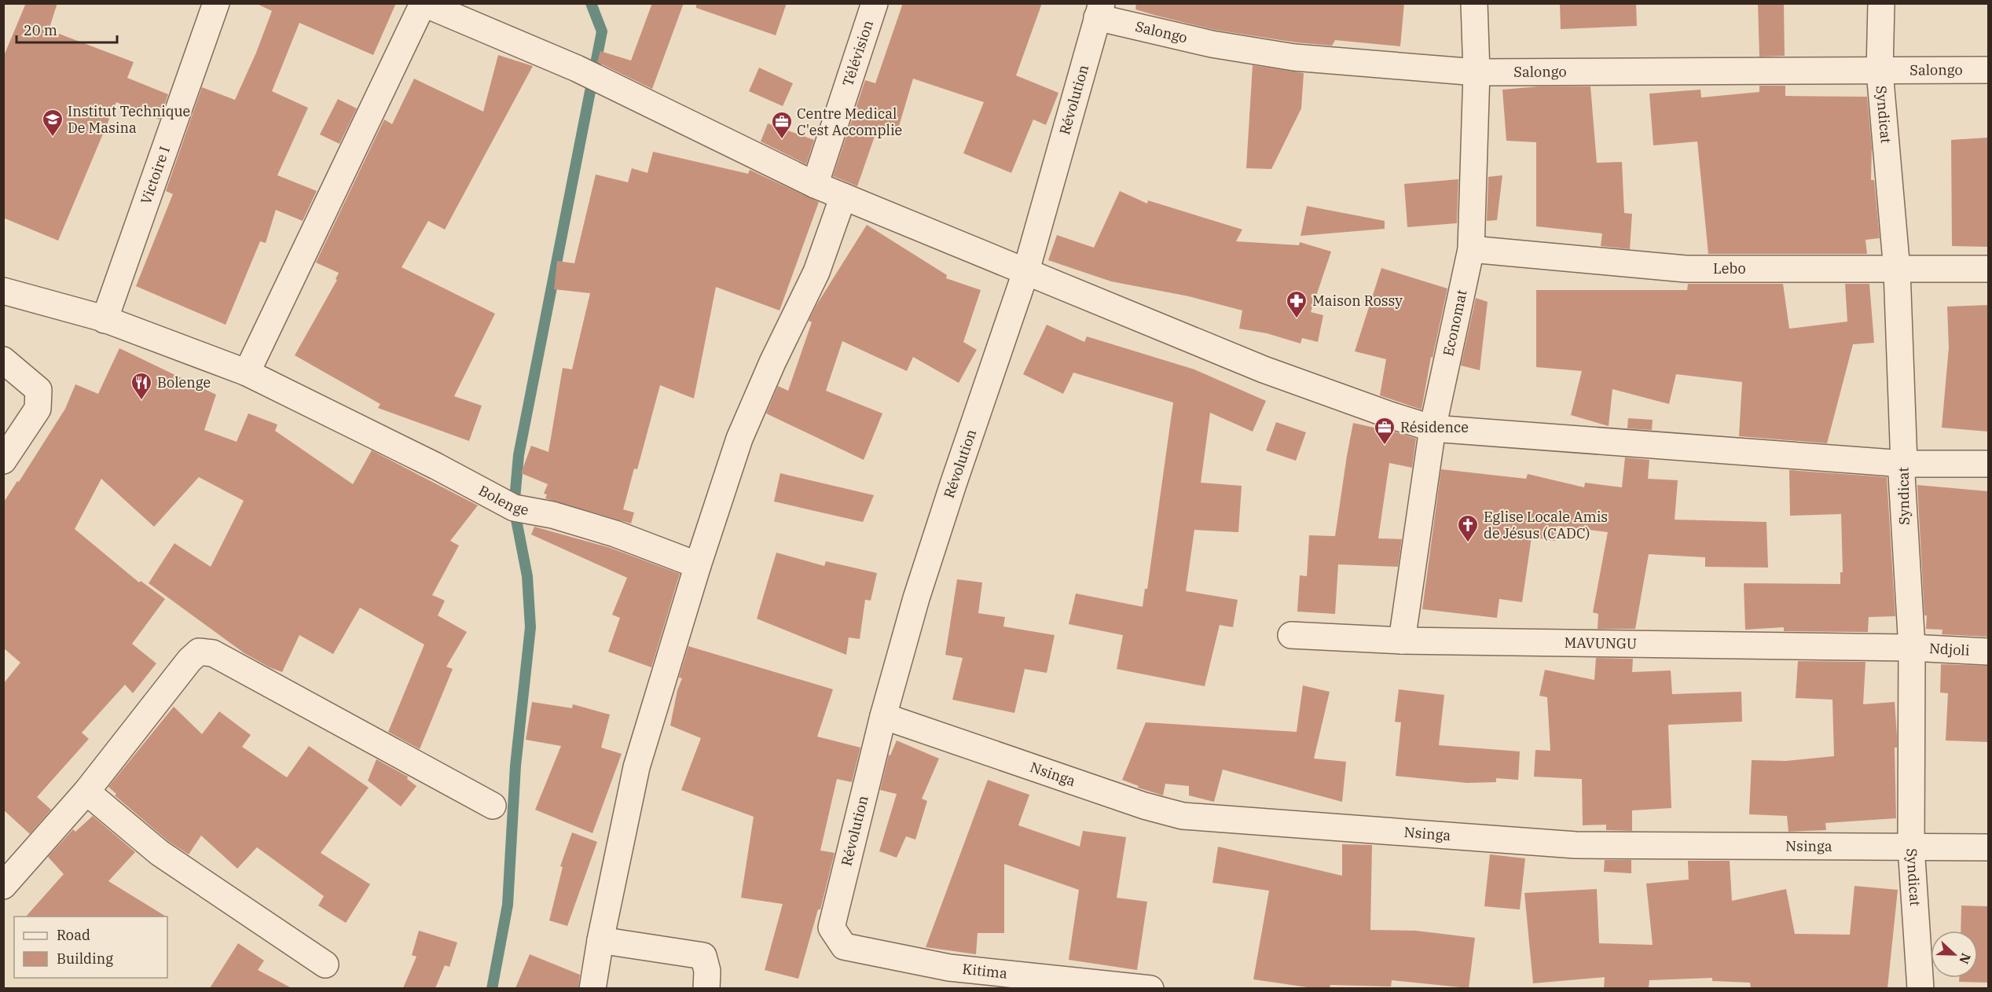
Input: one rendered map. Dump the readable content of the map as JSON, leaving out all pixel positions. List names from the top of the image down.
{
  "streets": {
    "street": [
      "Salongo",
      "Télévision",
      "Révolution",
      "Syndicat",
      "Victoire I",
      "Lebo",
      "Economat",
      "Bolenge",
      "MAVUNGU",
      "Ndjoli",
      "Nsinga",
      "Kitima"
    ]
  },
  "crossings": [
    ["Salongo", "Révolution"],
    ["Salongo", "Syndicat"],
    ["Salongo", "Economat"],
    ["Révolution", "Nsinga"],
    ["Révolution", "Kitima"],
    ["Syndicat", "Lebo"],
    ["Syndicat", "MAVUNGU"],
    ["Syndicat", "Ndjoli"],
    ["Syndicat", "Nsinga"],
    ["Victoire I", "Bolenge"],
    ["Lebo", "Economat"],
    ["Economat", "MAVUNGU"],
    ["MAVUNGU", "Ndjoli"]
  ],
  "places": {
    "school or university": ["Institut Technique De Masina"],
    "office": ["Centre Medical C'est Accomplie", "Résidence"],
    "pharmacy": ["Maison Rossy"],
    "restaurant": ["Bolenge"],
    "church": ["Eglise Locale Amis de Jésus (CADC)"]
  },
  "legend": ["Road", "Building"],
  "scale_bar": "20 m",
  "north": "right"
}
